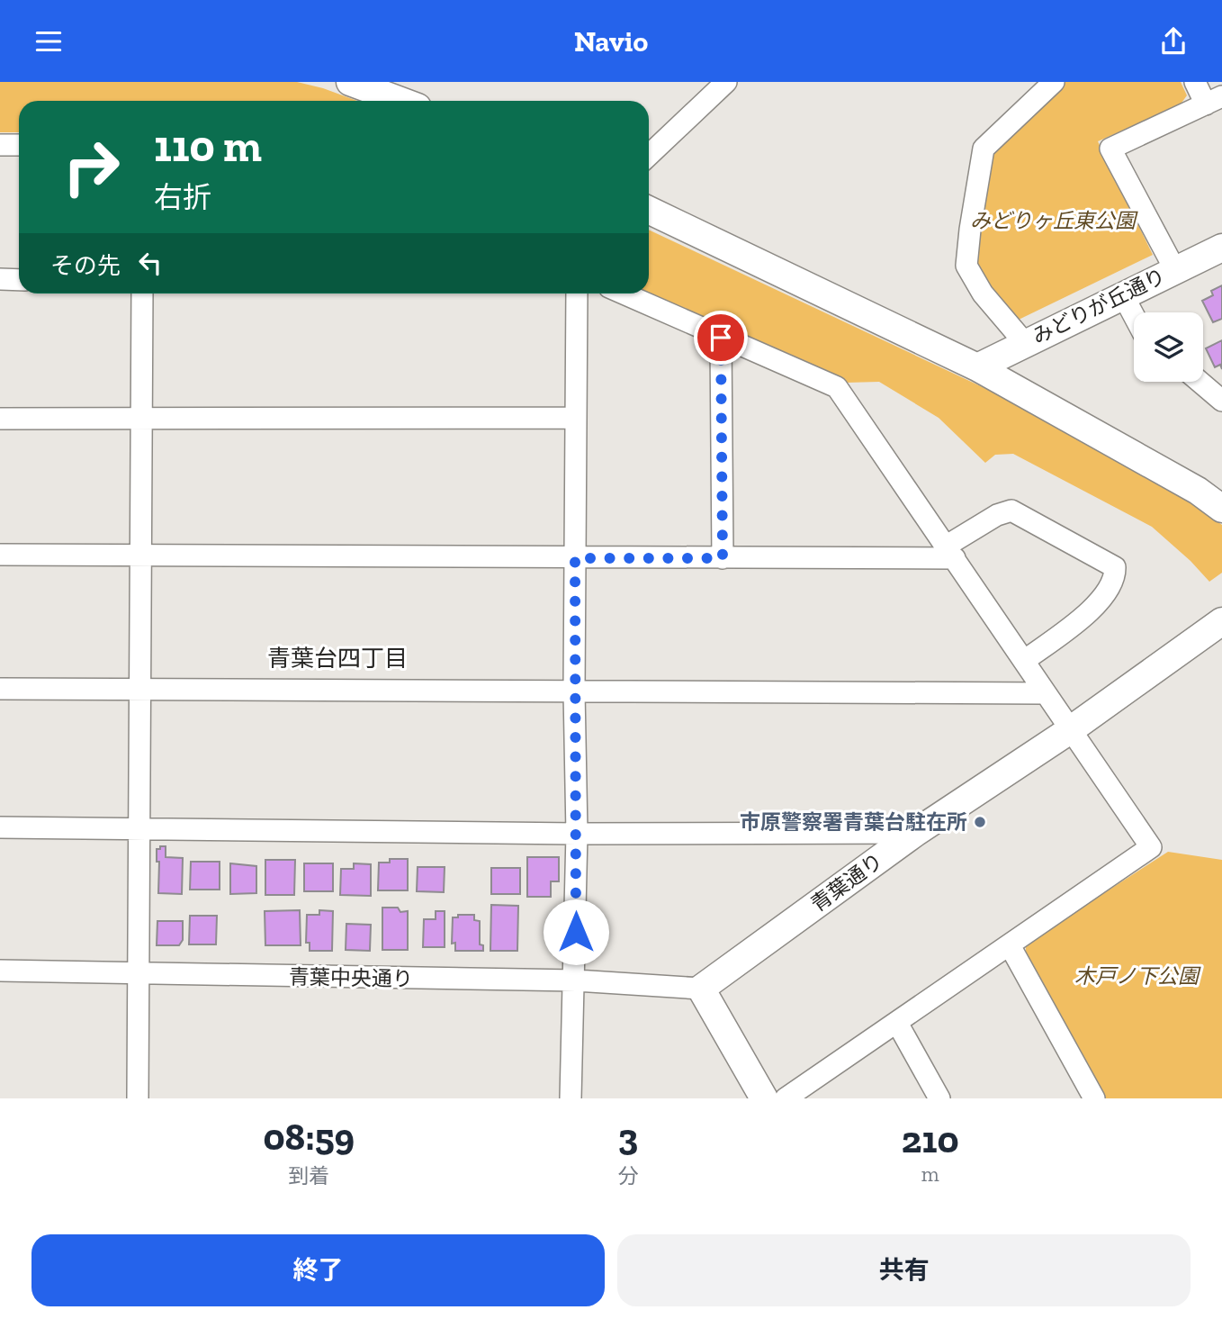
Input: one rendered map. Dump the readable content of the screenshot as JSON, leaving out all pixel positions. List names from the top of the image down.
{
  "streets": {
    "street": ["みどりが丘通り", "青葉通り", "青葉中央通り"]
  },
  "crossings": [
    ["青葉通り", "青葉中央通り"]
  ],
  "districts": ["青葉台四丁目"],
  "parks": ["みどりヶ丘東公園", "木戸ノ下公園"],
  "places": ["市原警察署青葉台駐在所"],
  "page": {
    "header": "Navio",
    "turn": ["110 m", "右折"],
    "then": "その先",
    "eta": [
      "08:59",
      "到着",
      "3",
      "分",
      "210",
      "m"
    ],
    "buttons": ["終了", "共有"]
  }
}
